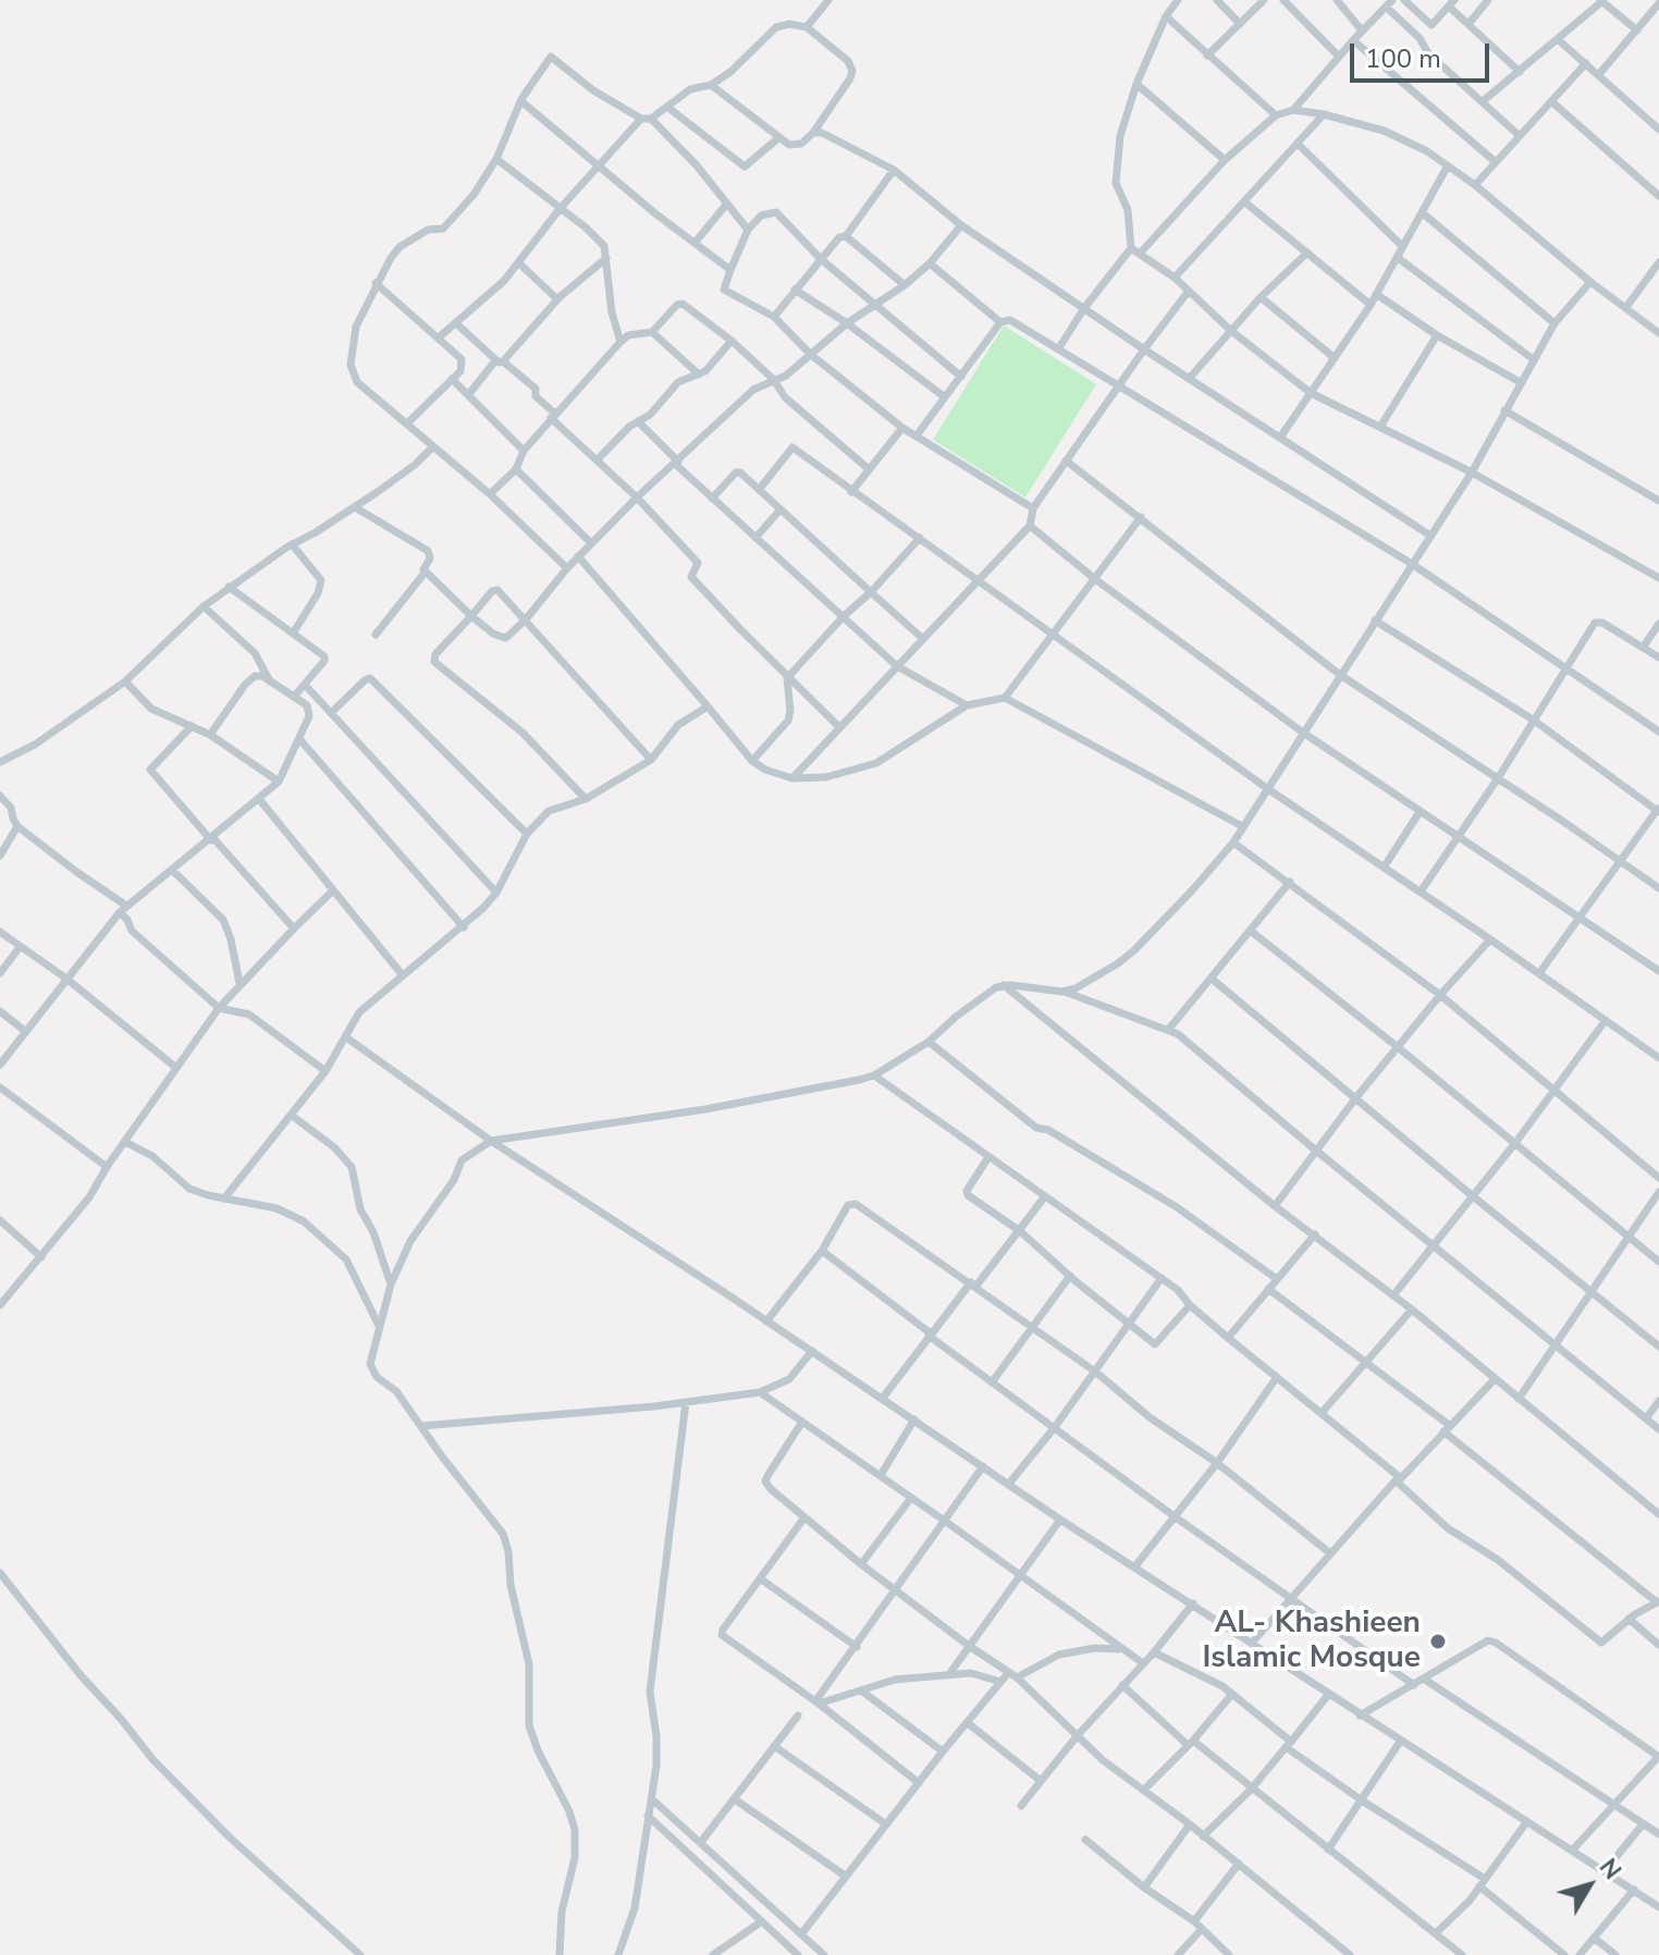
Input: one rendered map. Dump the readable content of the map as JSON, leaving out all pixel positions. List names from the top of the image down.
{
  "places": ["AL- Khashieen Islamic Mosque"],
  "scale_bar": "100 m",
  "north": "top right"
}
